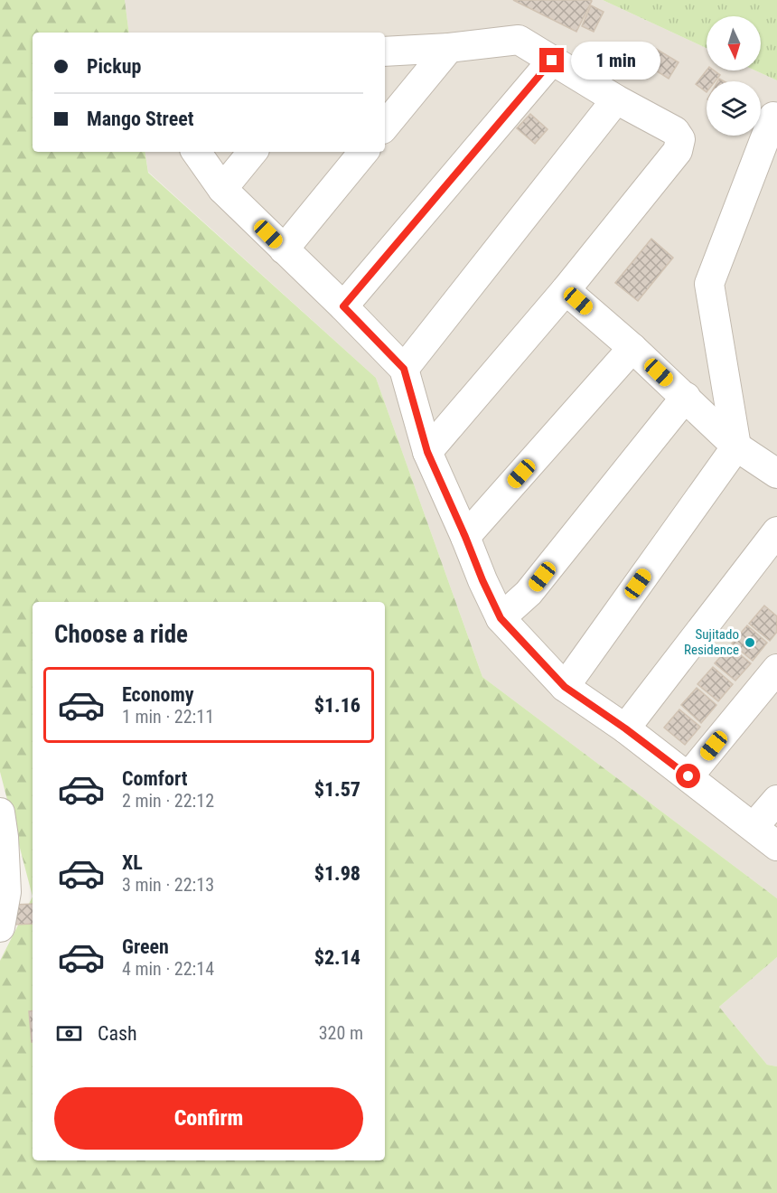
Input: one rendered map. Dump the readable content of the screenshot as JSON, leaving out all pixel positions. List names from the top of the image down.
{
  "places": ["Sujitado Residence"],
  "north": "bottom",
  "page": {
    "banner": ["Pickup", "Mango Street"],
    "bubble": "1 min",
    "heading": "Choose a ride",
    "list": [
      {
        "name": "Economy",
        "note": "1 min · 22:11",
        "value": "$1.16"
      },
      {
        "name": "Comfort",
        "note": "2 min · 22:12",
        "value": "$1.57"
      },
      {
        "name": "XL",
        "note": "3 min · 22:13",
        "value": "$1.98"
      },
      {
        "name": "Green",
        "note": "4 min · 22:14",
        "value": "$2.14"
      }
    ],
    "pay": ["Cash", "320 m"],
    "buttons": "Confirm"
  }
}
